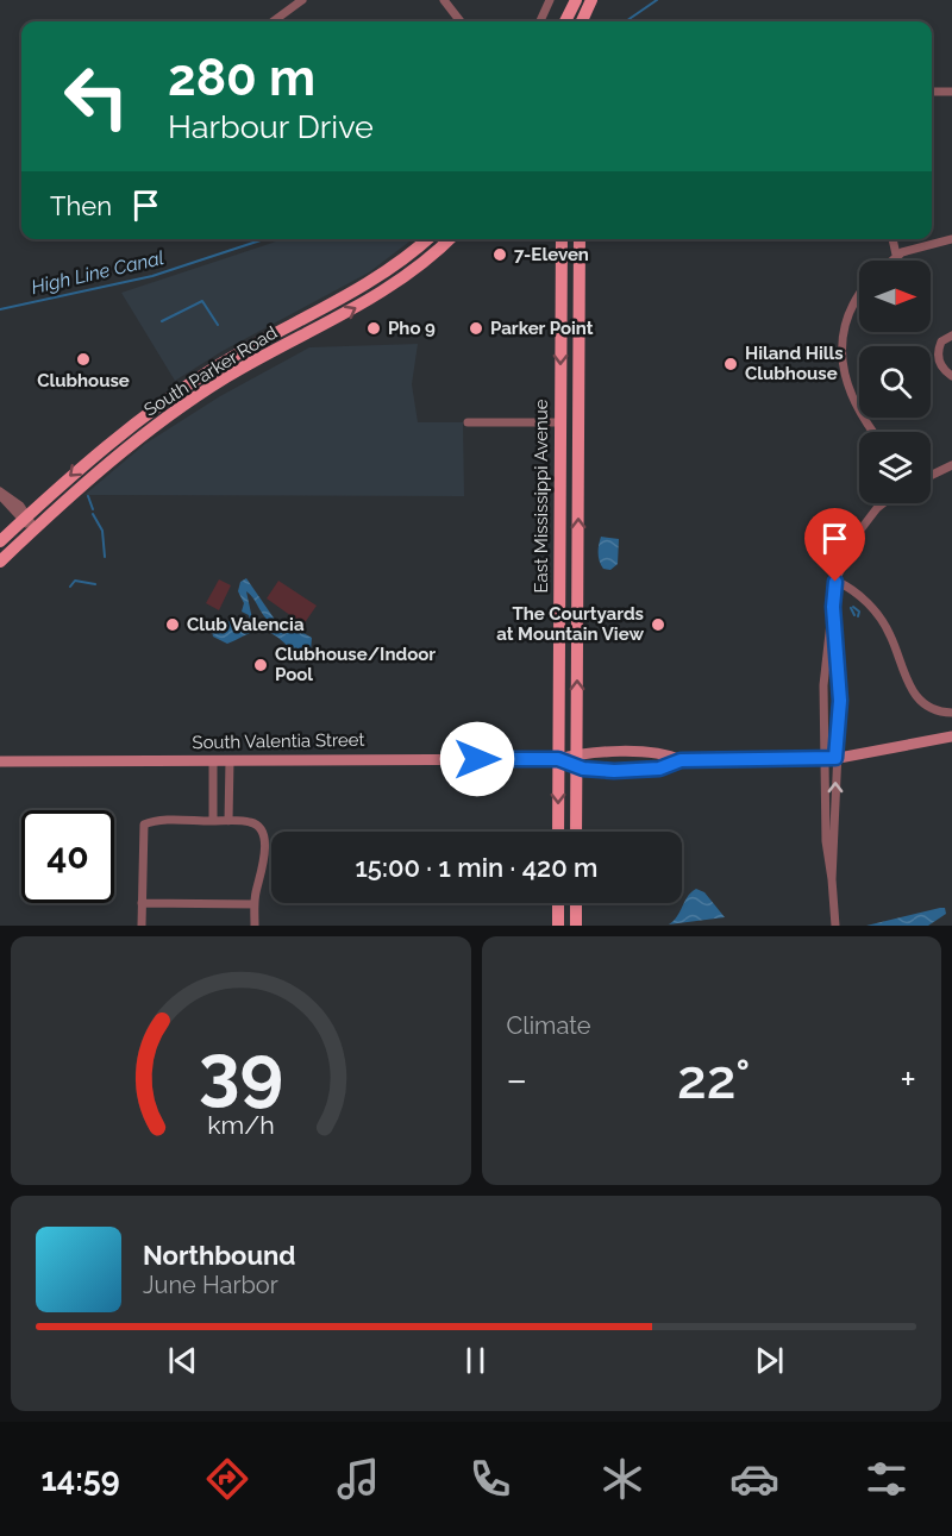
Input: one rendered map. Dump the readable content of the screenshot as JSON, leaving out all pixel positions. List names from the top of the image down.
{
  "streets": {
    "main road": ["South Parker Road", "East Mississippi Avenue"],
    "street": ["South Valentia Street"]
  },
  "crossings": [
    ["East Mississippi Avenue", "South Valentia Street"]
  ],
  "water": ["High Line Canal"],
  "places": [
    "7-Eleven",
    "Pho 9",
    "Parker Point",
    "Clubhouse",
    "Hiland Hills Clubhouse",
    "Club Valencia",
    "The Courtyards at Mountain View",
    "Clubhouse/Indoor Pool"
  ],
  "north": "right",
  "page": {
    "turn": ["280 m", "Harbour Drive"],
    "then": "Then",
    "limit": "40",
    "trip": "15:00 · 1 min · 420 m",
    "tile": "Climate",
    "heat": ["−", "22°", "+"],
    "song": ["Northbound", "June Harbor"],
    "tabs": "14:59",
    "gauge": ["39", "km/h"]
  }
}
